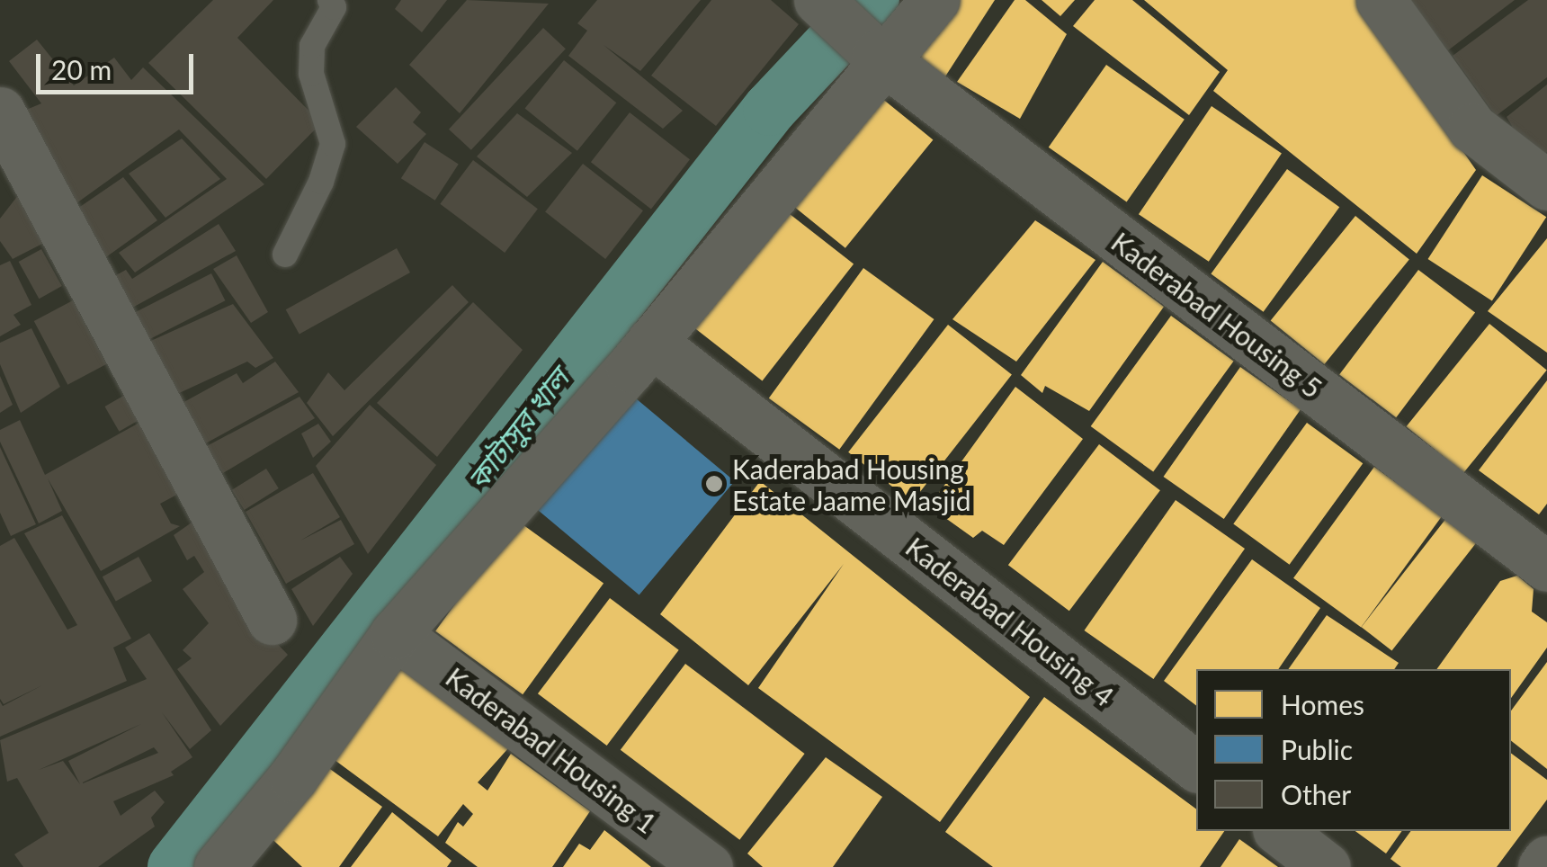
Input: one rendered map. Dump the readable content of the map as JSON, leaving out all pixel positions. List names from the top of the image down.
{
  "streets": {
    "street": ["Kaderabad Housing 5", "Kaderabad Housing 4", "Kaderabad Housing 1"]
  },
  "water": ["কাটাসুর খাল"],
  "places": ["Kaderabad Housing Estate Jaame Masjid"],
  "legend": ["Homes", "Public", "Other"],
  "scale_bar": "20 m"
}
